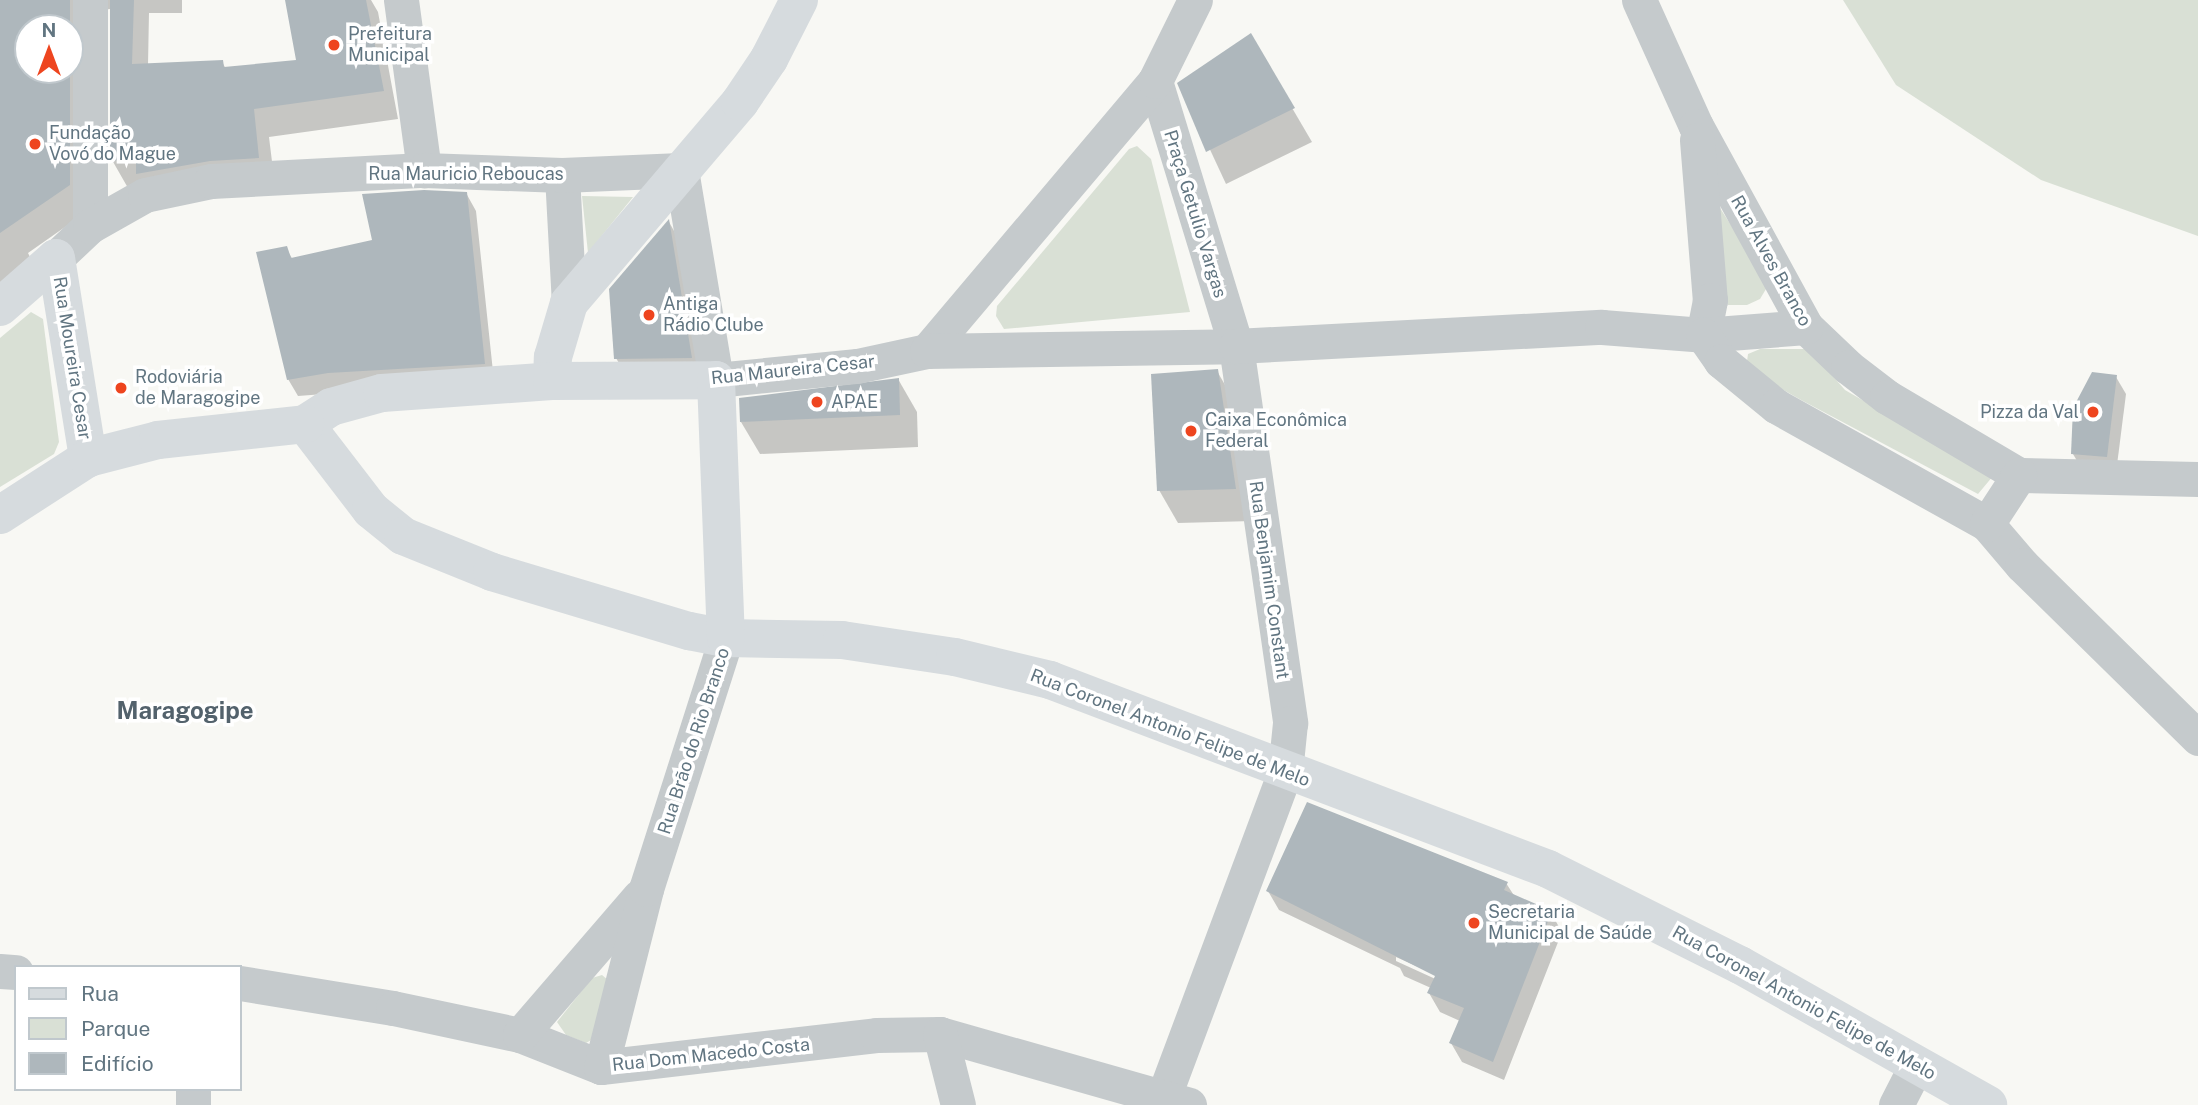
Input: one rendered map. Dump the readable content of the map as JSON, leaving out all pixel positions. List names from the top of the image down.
{
  "streets": {
    "street": [
      "Rua Mauricio Reboucas",
      "Praça Getulio Vargas",
      "Rua Alves Branco",
      "Rua Moureira Cesar",
      "Rua Maureira Cesar",
      "Rua Benjamim Constant",
      "Rua Coronel Antonio Felipe de Melo",
      "Rua Brão do Rio Branco",
      "Rua Dom Macedo Costa"
    ]
  },
  "crossings": [
    ["Rua Mauricio Reboucas", "Rua Moureira Cesar"],
    ["Praça Getulio Vargas", "Rua Maureira Cesar"],
    ["Praça Getulio Vargas", "Rua Benjamim Constant"],
    ["Rua Alves Branco", "Rua Maureira Cesar"],
    ["Rua Maureira Cesar", "Rua Benjamim Constant"],
    ["Rua Maureira Cesar", "Rua Coronel Antonio Felipe de Melo"],
    ["Rua Maureira Cesar", "Rua Brão do Rio Branco"],
    ["Rua Benjamim Constant", "Rua Coronel Antonio Felipe de Melo"],
    ["Rua Benjamim Constant", "Rua Dom Macedo Costa"],
    ["Rua Coronel Antonio Felipe de Melo", "Rua Brão do Rio Branco"],
    ["Rua Brão do Rio Branco", "Rua Dom Macedo Costa"]
  ],
  "districts": ["Maragogipe"],
  "places": [
    "Prefeitura Municipal",
    "Fundação Vovó do Mague",
    "Antiga Rádio Clube",
    "Rodoviária de Maragogipe",
    "APAE",
    "Pizza da Val",
    "Caixa Econômica Federal",
    "Secretaria Municipal de Saúde"
  ],
  "legend": ["Rua", "Parque", "Edifício"],
  "north": "top"
}
